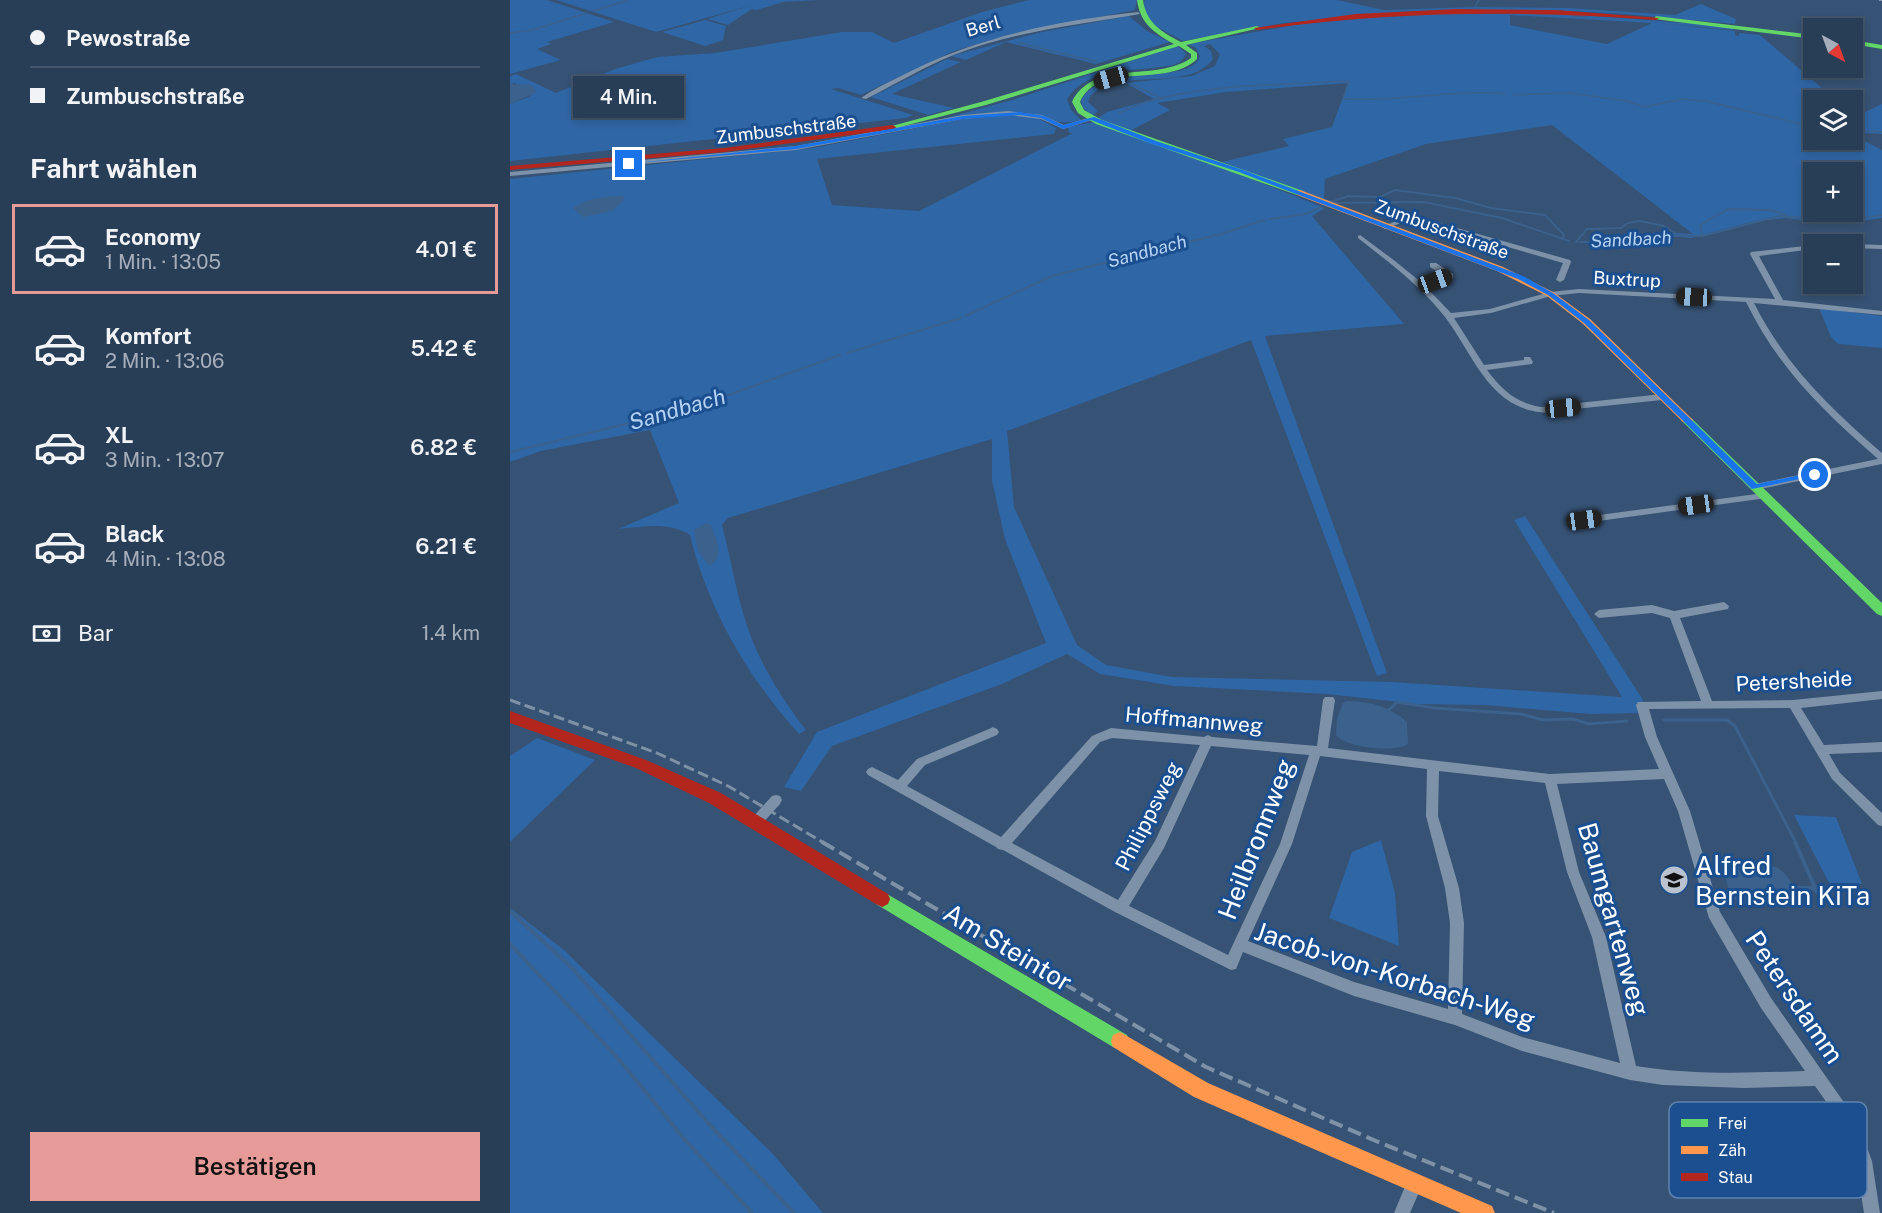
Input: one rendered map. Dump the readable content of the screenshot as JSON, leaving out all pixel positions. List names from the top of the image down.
{
  "streets": {
    "street": [
      "Berl",
      "Zumbuschstraße",
      "Buxtrup",
      "Petersheide",
      "Hoffmannweg",
      "Philippsweg",
      "Heilbronnweg",
      "Baumgartenweg",
      "Am Steintor",
      "Jacob-von-Korbach-Weg",
      "Petersdamm"
    ]
  },
  "crossings": [
    ["Berl", "Zumbuschstraße"],
    ["Zumbuschstraße", "Buxtrup"],
    ["Petersheide", "Petersdamm"],
    ["Hoffmannweg", "Philippsweg"],
    ["Hoffmannweg", "Heilbronnweg"],
    ["Hoffmannweg", "Baumgartenweg"],
    ["Hoffmannweg", "Jacob-von-Korbach-Weg"],
    ["Hoffmannweg", "Petersdamm"],
    ["Philippsweg", "Jacob-von-Korbach-Weg"],
    ["Heilbronnweg", "Jacob-von-Korbach-Weg"],
    ["Baumgartenweg", "Jacob-von-Korbach-Weg"],
    ["Jacob-von-Korbach-Weg", "Petersdamm"]
  ],
  "water": ["Sandbach"],
  "places": {
    "school or university": ["Alfred Bernstein KiTa"]
  },
  "legend": ["Frei", "Zäh", "Stau"],
  "north": "bottom right",
  "page": {
    "banner": ["Pewostraße", "Zumbuschstraße"],
    "map_buttons": ["+", "−"],
    "bubble": "4 Min.",
    "heading": "Fahrt wählen",
    "list": [
      {
        "name": "Economy",
        "note": "1 Min. · 13:05",
        "value": "4.01 €"
      },
      {
        "name": "Komfort",
        "note": "2 Min. · 13:06",
        "value": "5.42 €"
      },
      {
        "name": "XL",
        "note": "3 Min. · 13:07",
        "value": "6.82 €"
      },
      {
        "name": "Black",
        "note": "4 Min. · 13:08",
        "value": "6.21 €"
      }
    ],
    "pay": ["Bar", "1.4 km"],
    "buttons": "Bestätigen"
  }
}
